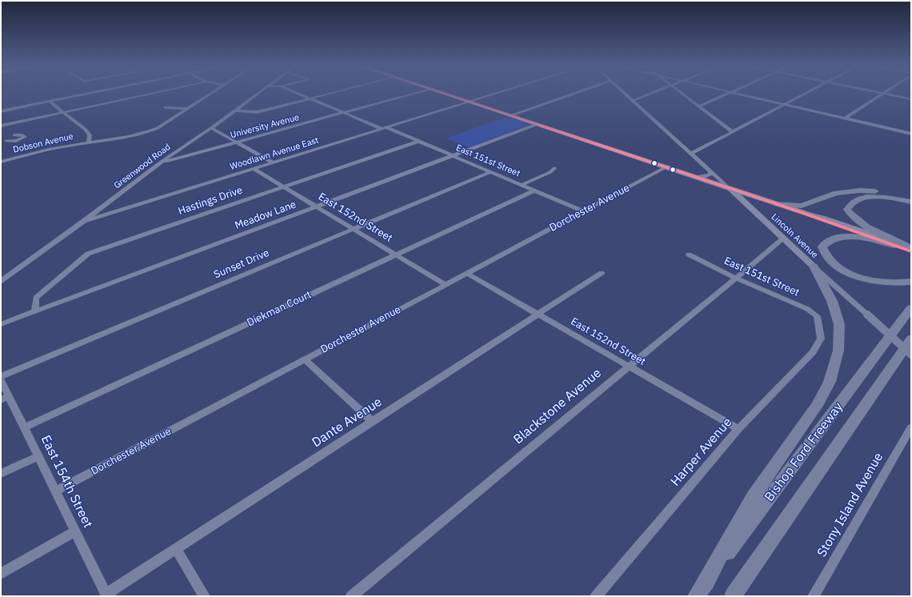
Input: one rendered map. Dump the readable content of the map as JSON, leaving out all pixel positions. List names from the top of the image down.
{
  "streets": {
    "highway": ["Bishop Ford Freeway"],
    "main road": ["Lincoln Avenue"],
    "street": [
      "University Avenue",
      "Dobson Avenue",
      "Woodlawn Avenue East",
      "East 151st Street",
      "Greenwood Road",
      "Hastings Drive",
      "Dorchester Avenue",
      "Meadow Lane",
      "East 152nd Street",
      "Sunset Drive",
      "Diekman Court",
      "Blackstone Avenue",
      "Dante Avenue",
      "Harper Avenue",
      "East 154th Street",
      "Stony Island Avenue"
    ]
  },
  "crossings": [
    ["University Avenue", "East 151st Street"],
    ["University Avenue", "Greenwood Road"],
    ["Woodlawn Avenue East", "East 151st Street"],
    ["Woodlawn Avenue East", "Greenwood Road"],
    ["Woodlawn Avenue East", "East 152nd Street"],
    ["East 151st Street", "Hastings Drive"],
    ["East 151st Street", "Dorchester Avenue"],
    ["East 151st Street", "Meadow Lane"],
    ["East 151st Street", "Sunset Drive"],
    ["East 151st Street", "Diekman Court"],
    ["East 151st Street", "Blackstone Avenue"],
    ["East 151st Street", "Harper Avenue"],
    ["Hastings Drive", "Meadow Lane"],
    ["Hastings Drive", "East 152nd Street"],
    ["Dorchester Avenue", "East 152nd Street"],
    ["Dorchester Avenue", "East 154th Street"],
    ["Meadow Lane", "East 152nd Street"],
    ["East 152nd Street", "Sunset Drive"],
    ["East 152nd Street", "Diekman Court"],
    ["East 152nd Street", "Blackstone Avenue"],
    ["East 152nd Street", "Dante Avenue"],
    ["East 152nd Street", "Harper Avenue"],
    ["Lincoln Avenue", "Blackstone Avenue"],
    ["Diekman Court", "East 154th Street"],
    ["Dante Avenue", "East 154th Street"]
  ]
}
